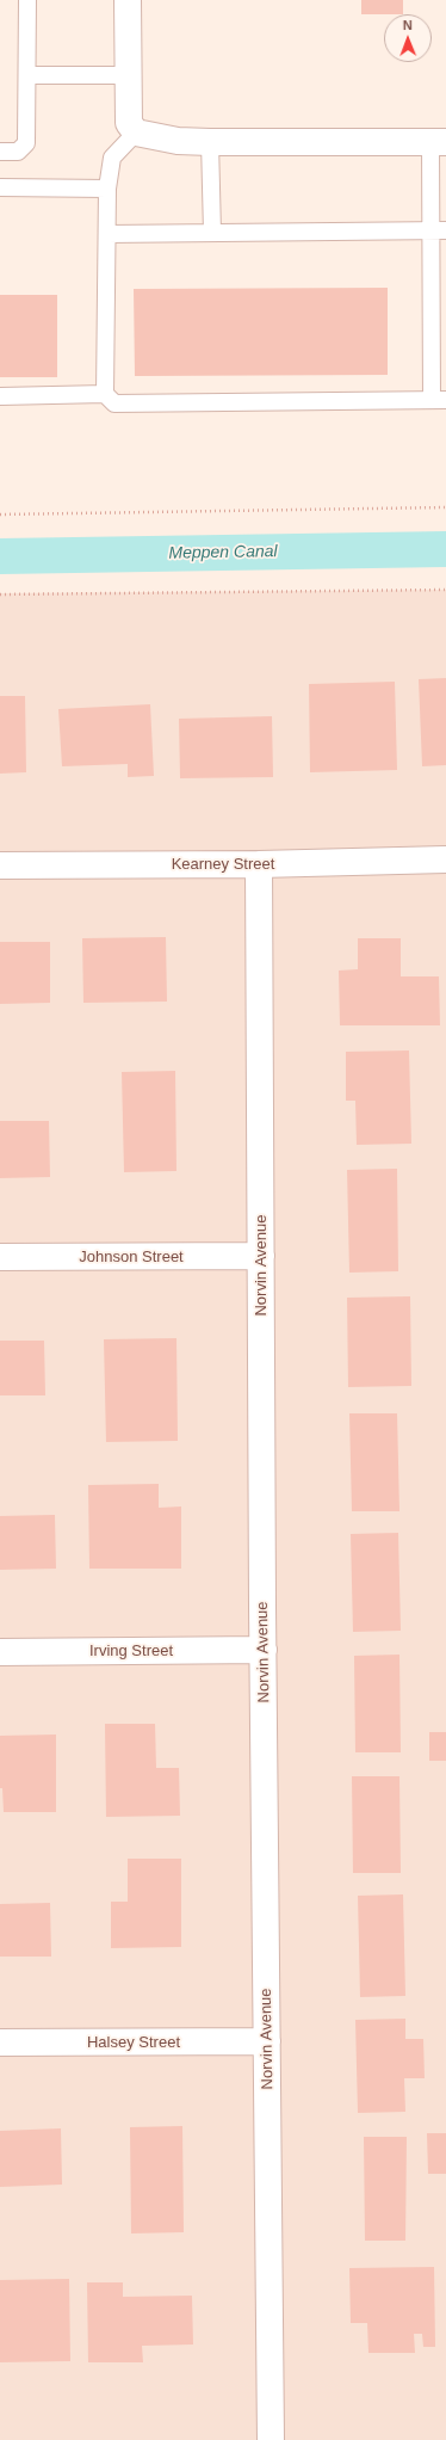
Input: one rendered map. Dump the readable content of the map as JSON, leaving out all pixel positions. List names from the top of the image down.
{
  "streets": {
    "street": [
      "Kearney Street",
      "Johnson Street",
      "Norvin Avenue",
      "Irving Street",
      "Halsey Street"
    ]
  },
  "crossings": [
    ["Kearney Street", "Norvin Avenue"],
    ["Johnson Street", "Norvin Avenue"],
    ["Norvin Avenue", "Irving Street"],
    ["Norvin Avenue", "Halsey Street"]
  ],
  "water": ["Meppen Canal"],
  "north": "top"
}
